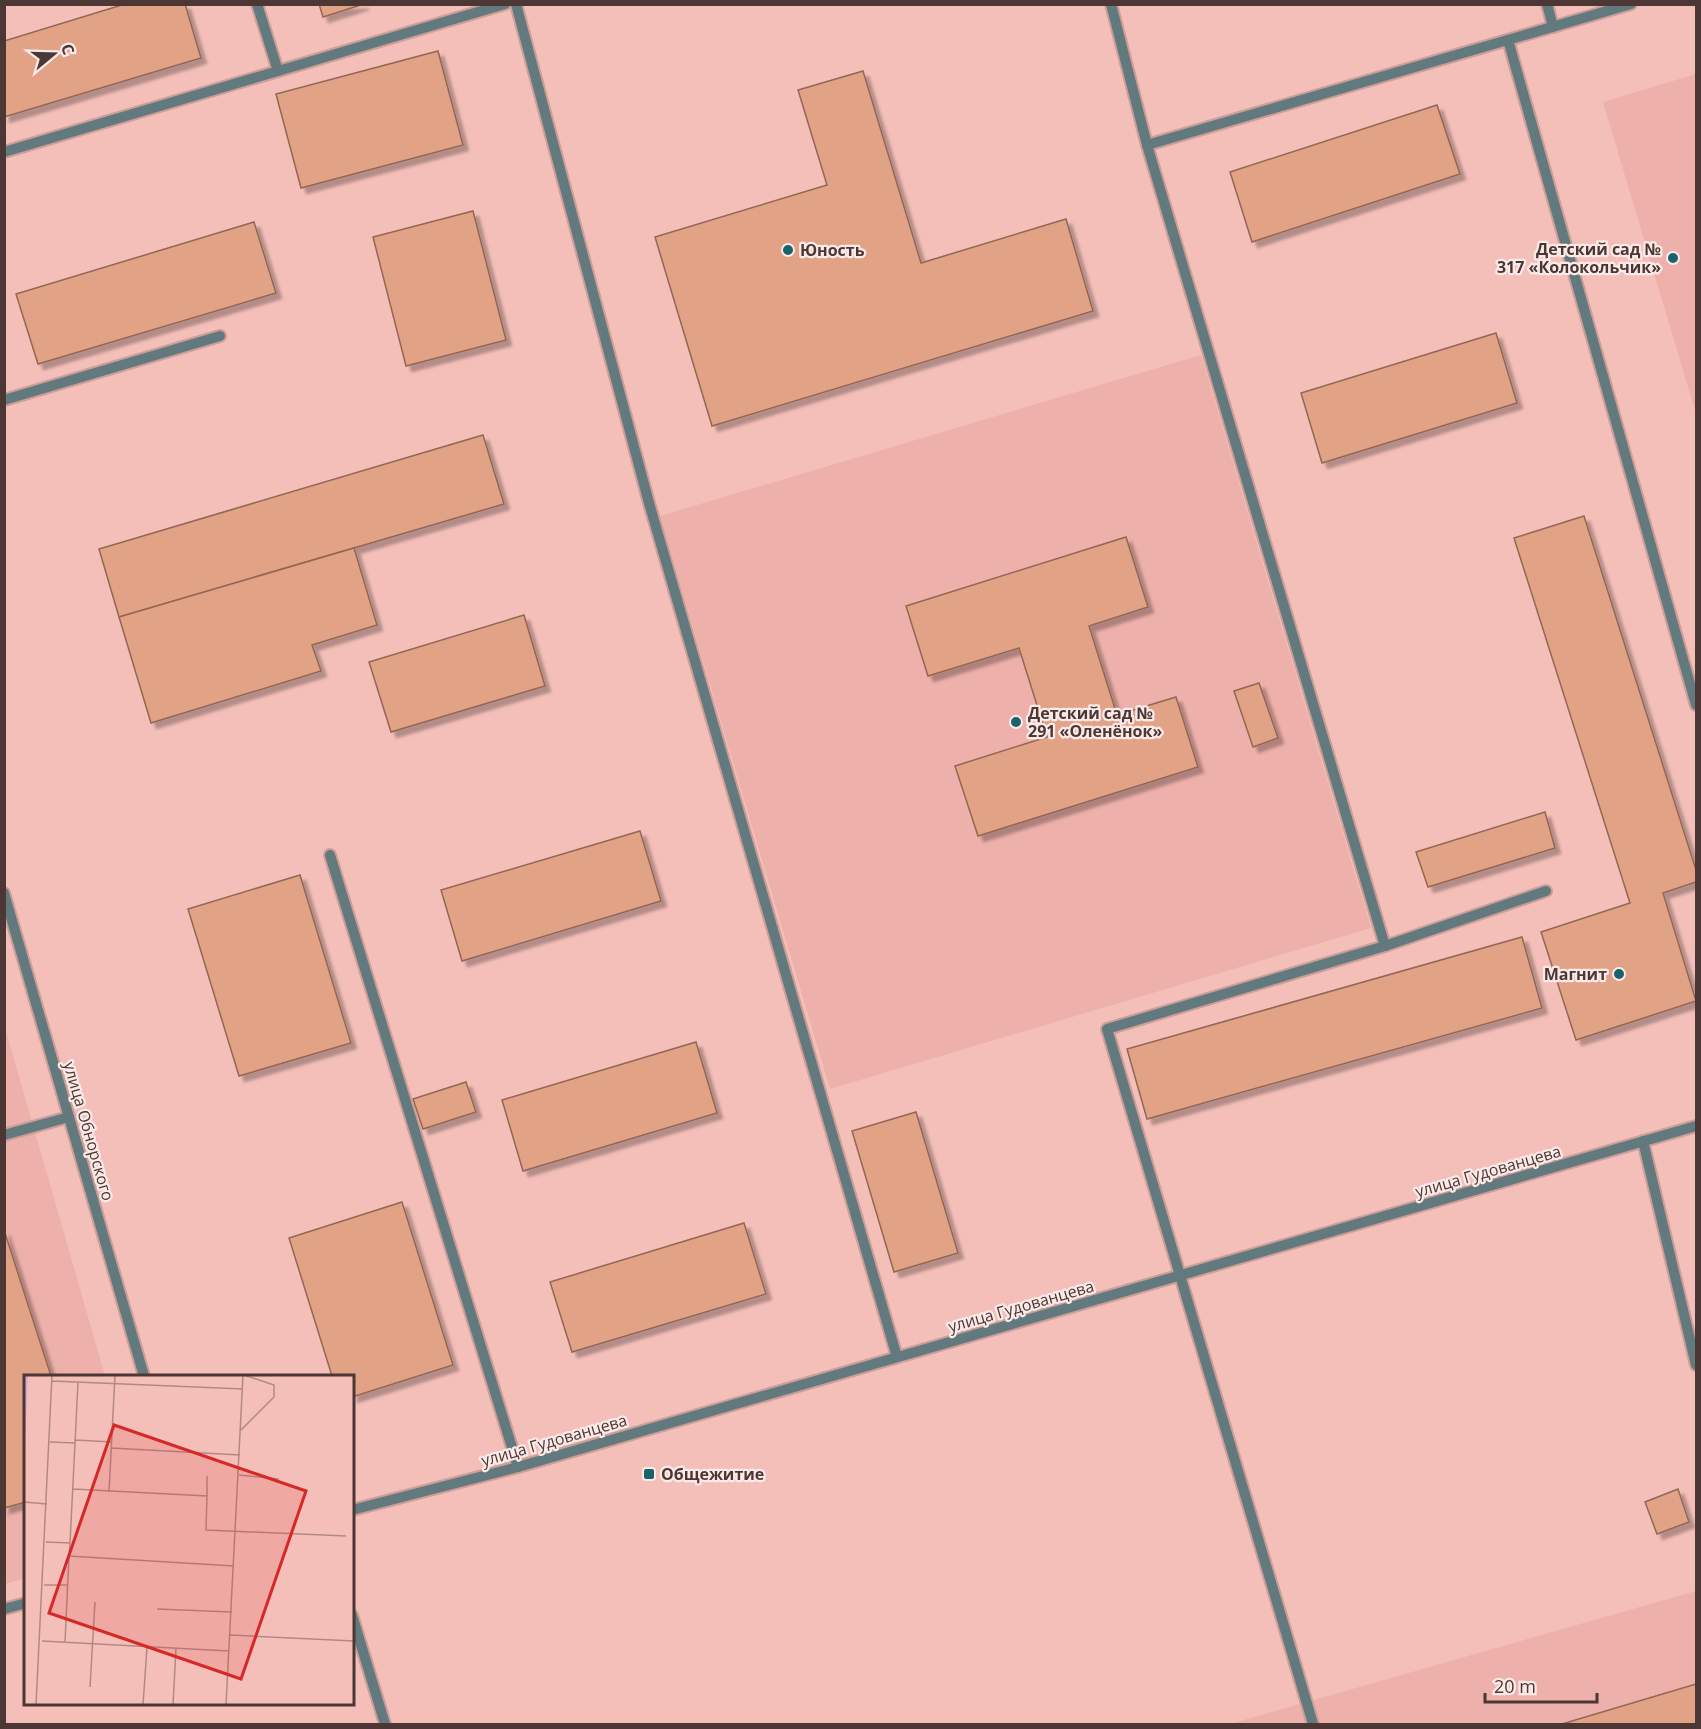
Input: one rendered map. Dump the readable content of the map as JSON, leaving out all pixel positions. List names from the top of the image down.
{
  "streets": {
    "street": ["улица Обнорского", "улица Гудованцева"]
  },
  "places": {
    "other": [
      "Юность",
      "Детский сад № 317 «Колокольчик»",
      "Детский сад № 291 «Оленёнок»",
      "Магнит"
    ],
    "transit": ["Общежитие"]
  },
  "scale_bar": "20 m",
  "north": "right"
}
